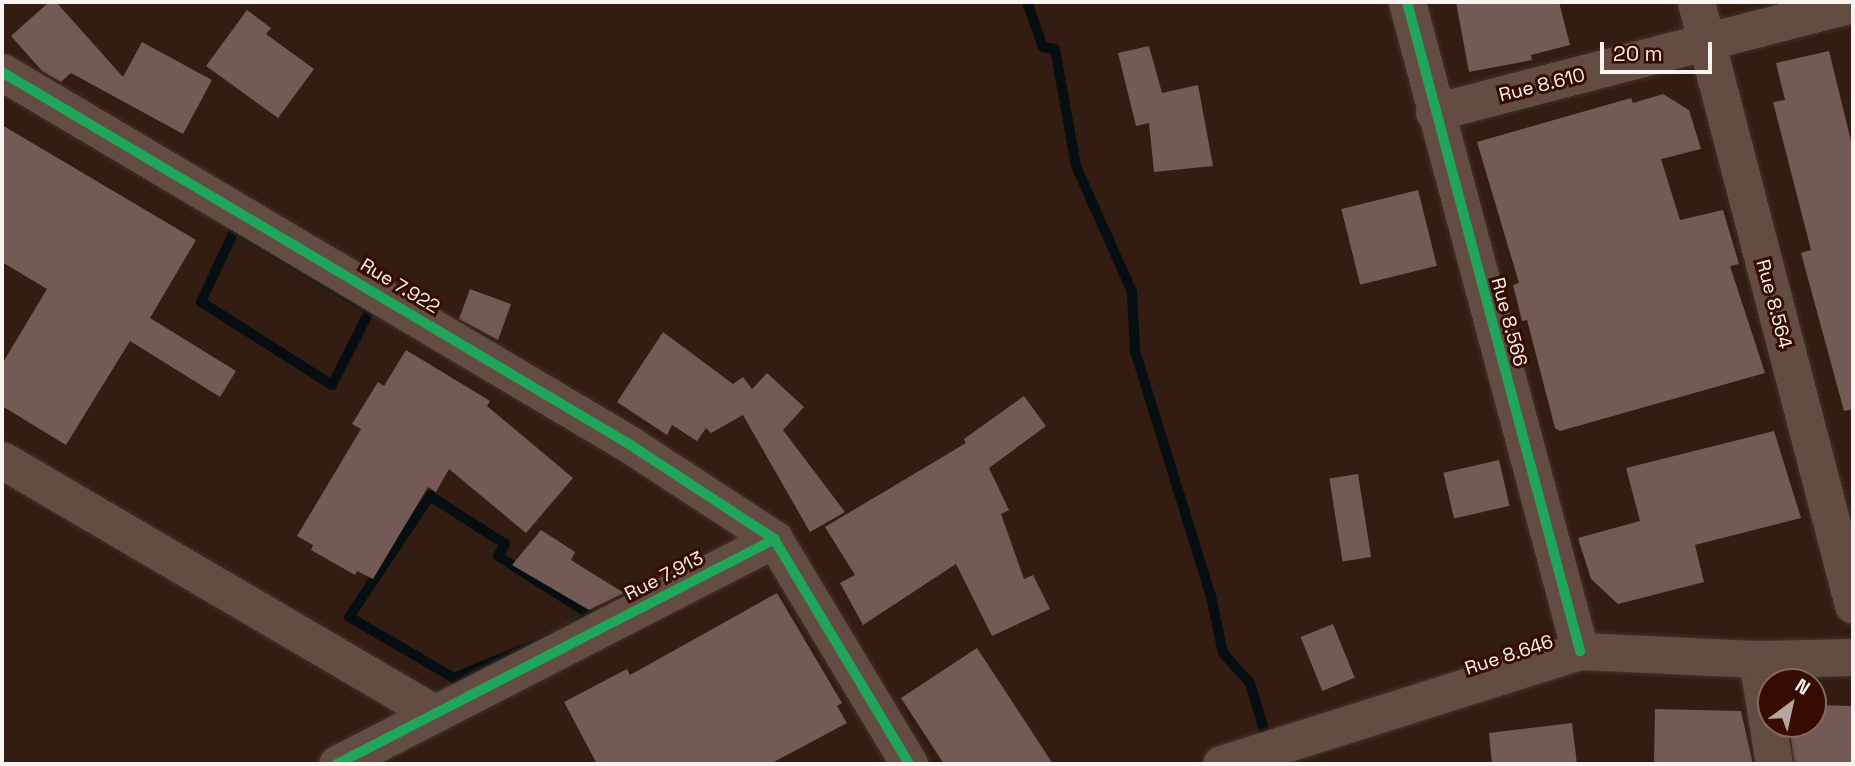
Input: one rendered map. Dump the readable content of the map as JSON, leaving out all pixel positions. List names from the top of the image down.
{
  "streets": {
    "street": [
      "Rue 8.610",
      "Rue 7.922",
      "Rue 8.564",
      "Rue 8.566",
      "Rue 7.913",
      "Rue 8.646"
    ]
  },
  "crossings": [
    ["Rue 8.610", "Rue 8.564"],
    ["Rue 8.610", "Rue 8.566"],
    ["Rue 7.922", "Rue 7.913"],
    ["Rue 8.566", "Rue 8.646"]
  ],
  "scale_bar": "20 m",
  "north": "top right"
}
